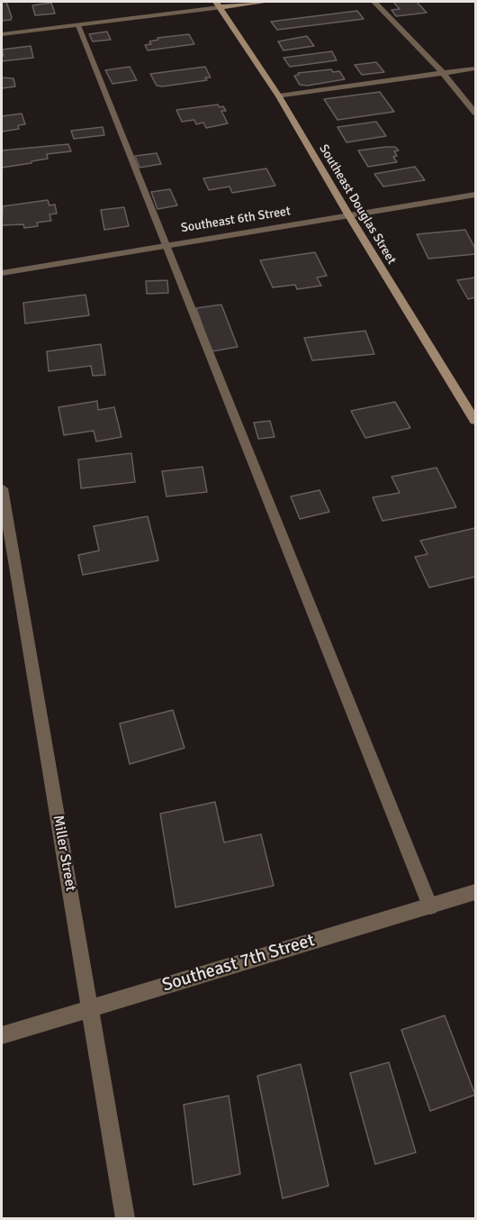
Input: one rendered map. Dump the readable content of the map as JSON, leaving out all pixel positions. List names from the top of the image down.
{
  "streets": {
    "street": [
      "Southeast Douglas Street",
      "Southeast 6th Street",
      "Miller Street",
      "Southeast 7th Street"
    ]
  },
  "crossings": [
    ["Southeast Douglas Street", "Southeast 6th Street"],
    ["Miller Street", "Southeast 7th Street"]
  ]
}
